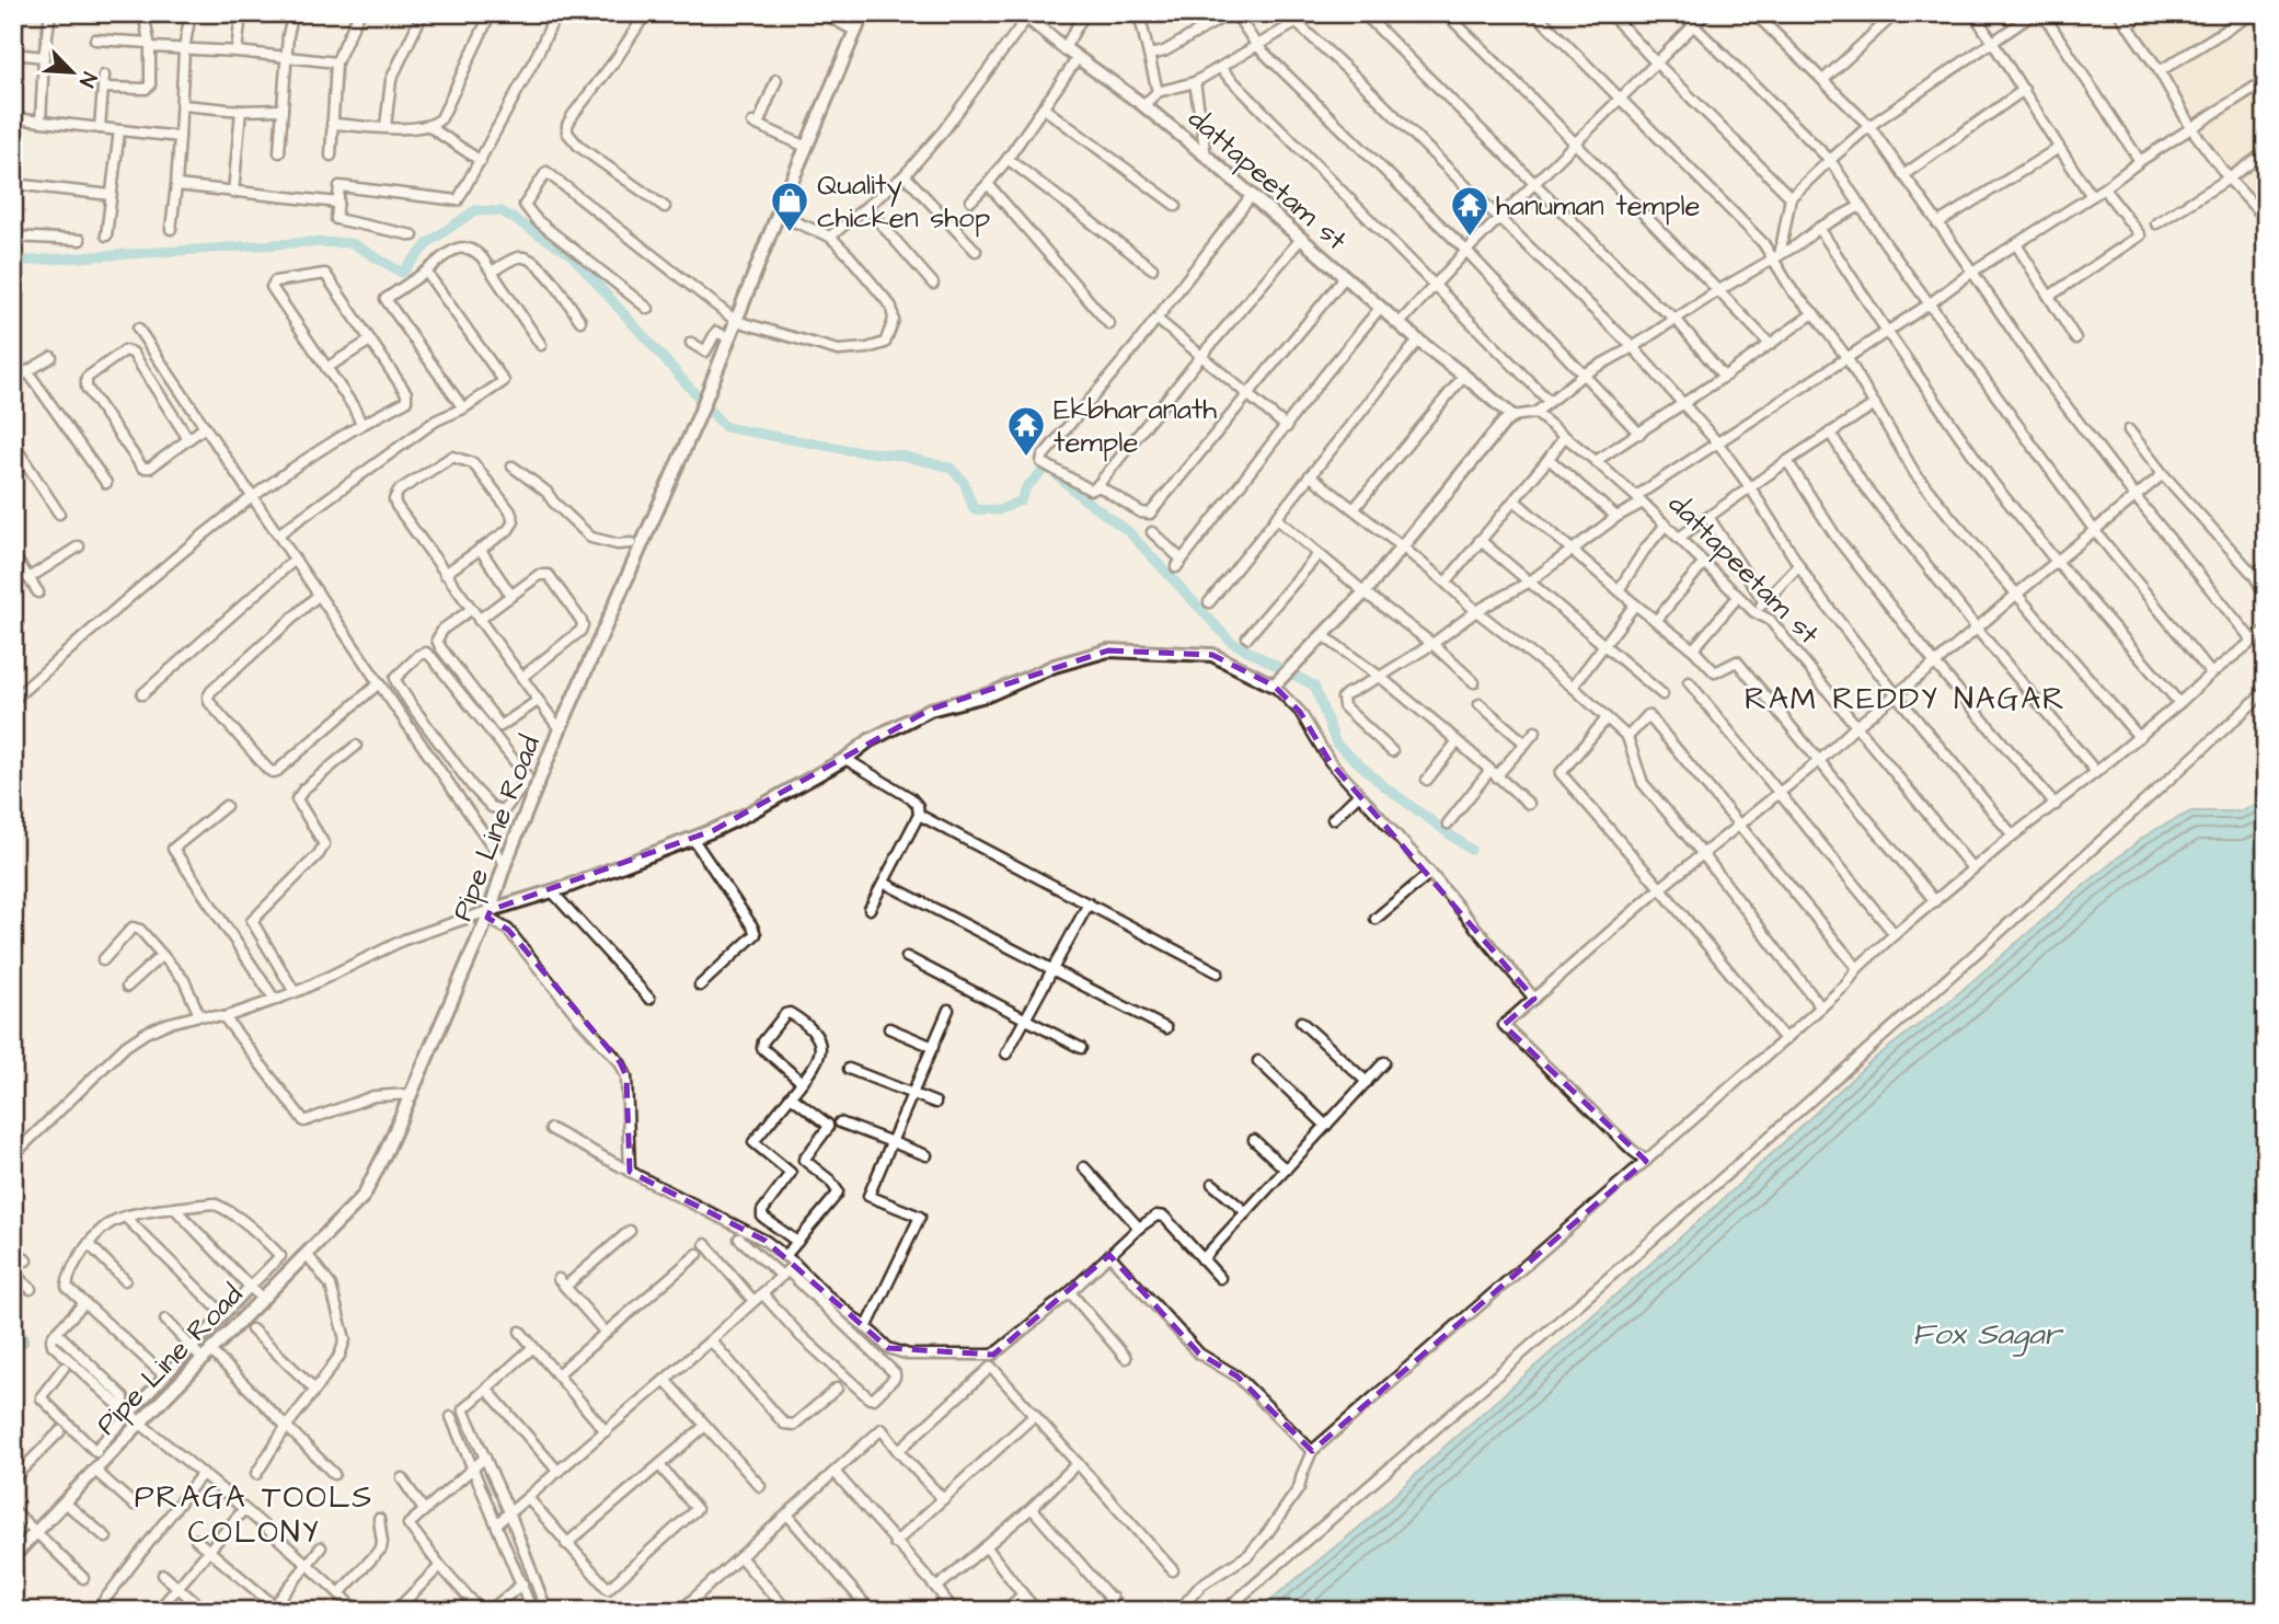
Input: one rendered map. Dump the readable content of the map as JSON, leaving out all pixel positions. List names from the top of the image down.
{
  "streets": {
    "street": ["dattapeetam st", "Pipe Line Road"]
  },
  "districts": ["RAM REDDY NAGAR", "PRAGA TOOLS COLONY"],
  "water": ["Fox Sagar"],
  "places": {
    "shop": ["Quality chicken shop"],
    "temple": ["hanuman temple", "Ekbharanath temple"]
  },
  "north": "bottom right"
}
